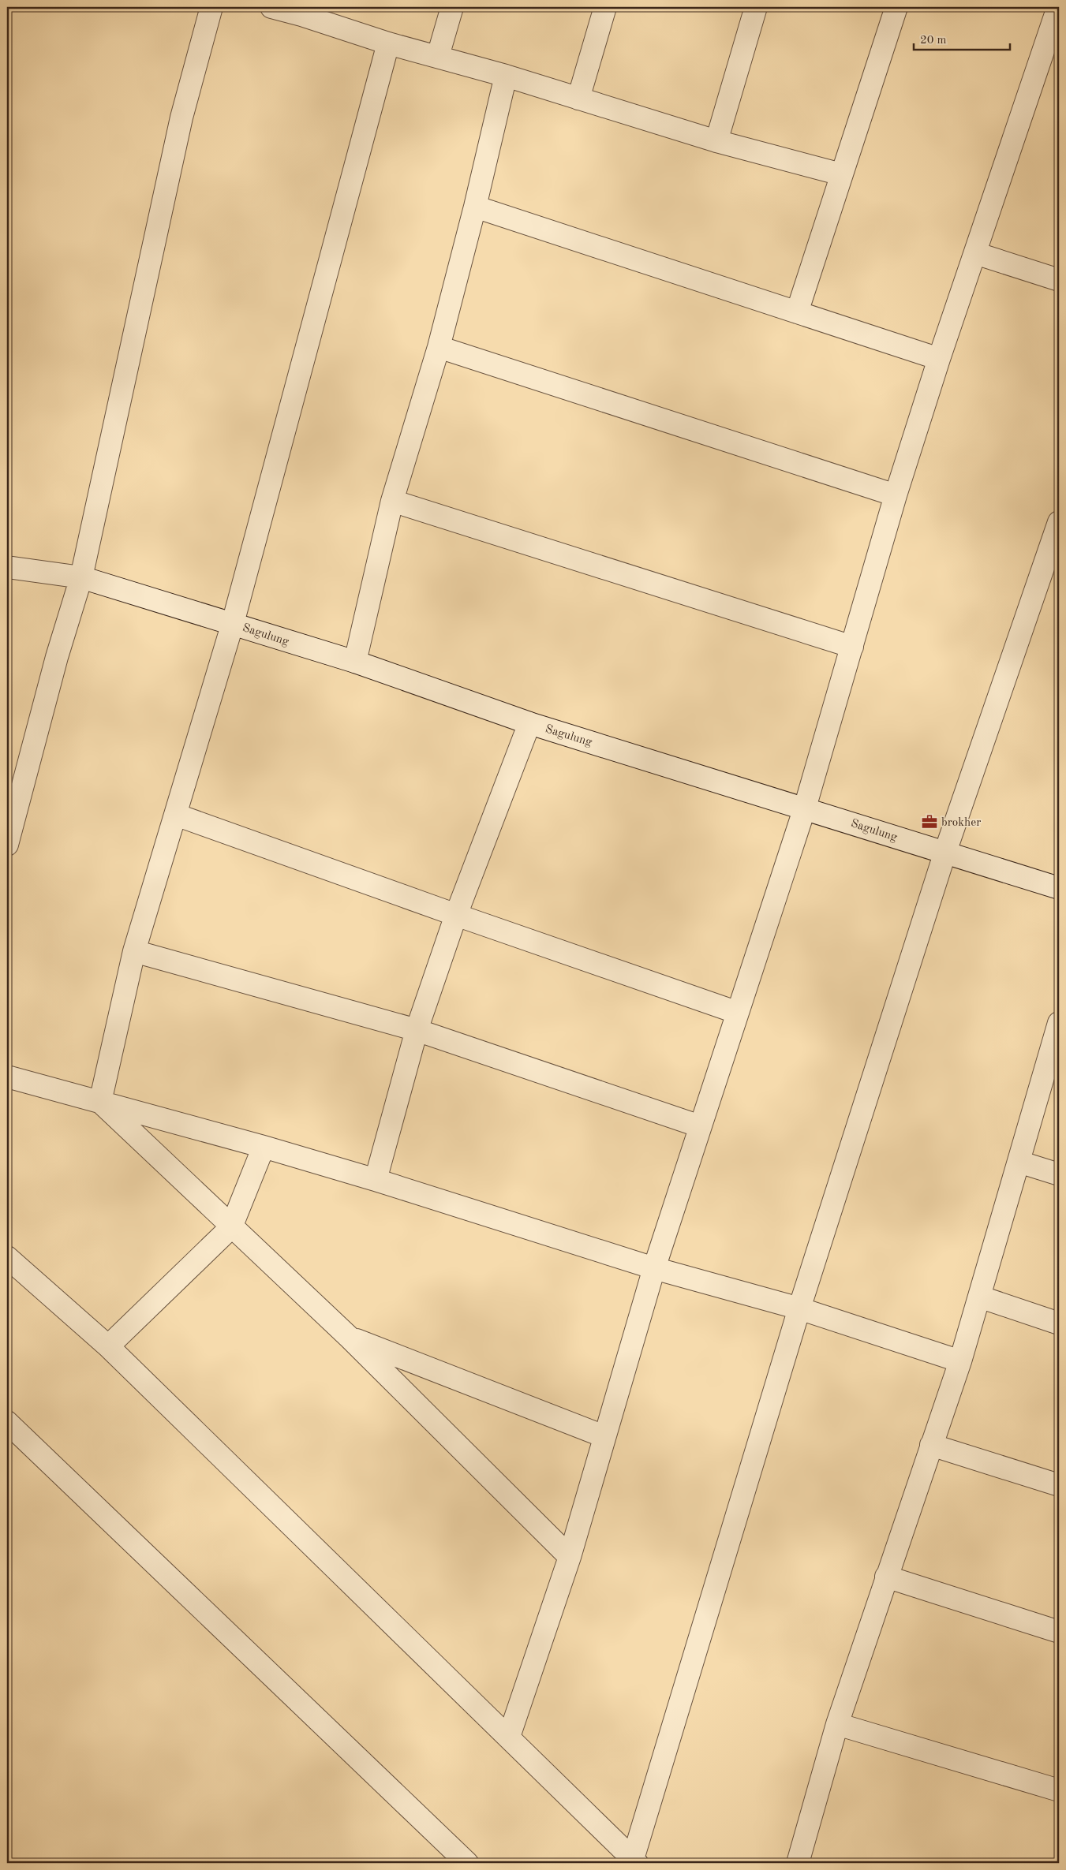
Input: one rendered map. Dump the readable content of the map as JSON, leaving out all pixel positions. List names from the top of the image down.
{
  "streets": {
    "street": ["Sagulung"]
  },
  "places": {
    "office": ["brokher"]
  },
  "scale_bar": "20 m"
}
